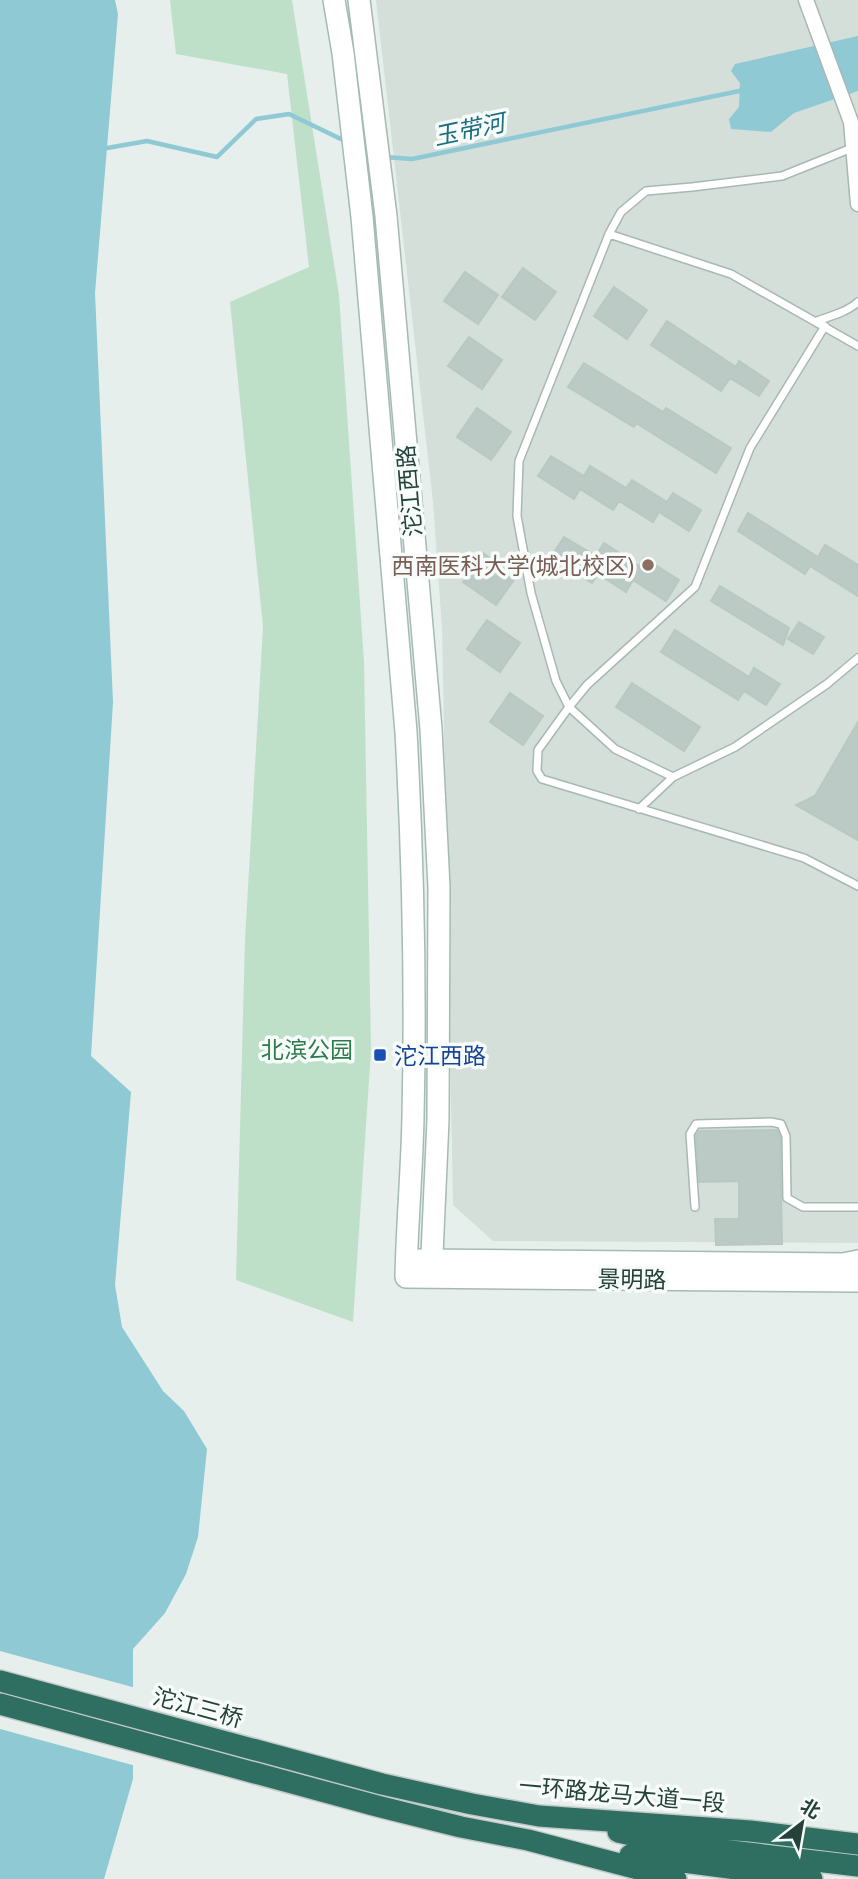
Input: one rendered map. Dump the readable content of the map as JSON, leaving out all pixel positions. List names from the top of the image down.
{
  "streets": {
    "highway": ["沱江三桥", "一环路龙马大道一段"],
    "main road": ["沱江西路", "景明路"]
  },
  "crossings": [
    ["沱江西路", "景明路"],
    ["沱江三桥", "一环路龙马大道一段"]
  ],
  "water": ["玉带河"],
  "parks": ["北滨公园"],
  "places": {
    "other": ["西南医科大学(城北校区)"],
    "transit": ["沱江西路"]
  },
  "north": "top right"
}
